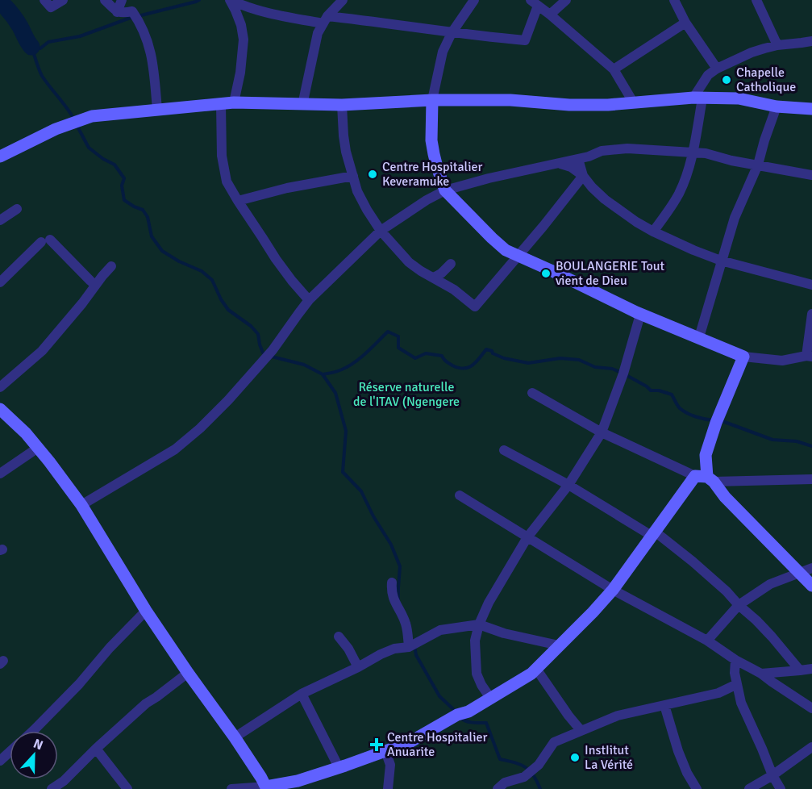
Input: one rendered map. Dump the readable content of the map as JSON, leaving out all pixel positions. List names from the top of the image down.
{
  "parks": ["Réserve naturelle de l'ITAV (Ngengere"],
  "places": {
    "other": [
      "Chapelle Catholique",
      "Centre Hospitalier Keveramuke",
      "BOULANGERIE Tout vient de Dieu",
      "InstIitut La Vérité"
    ],
    "health": ["Centre Hospitalier Anuarite"]
  },
  "north": "top"
}
